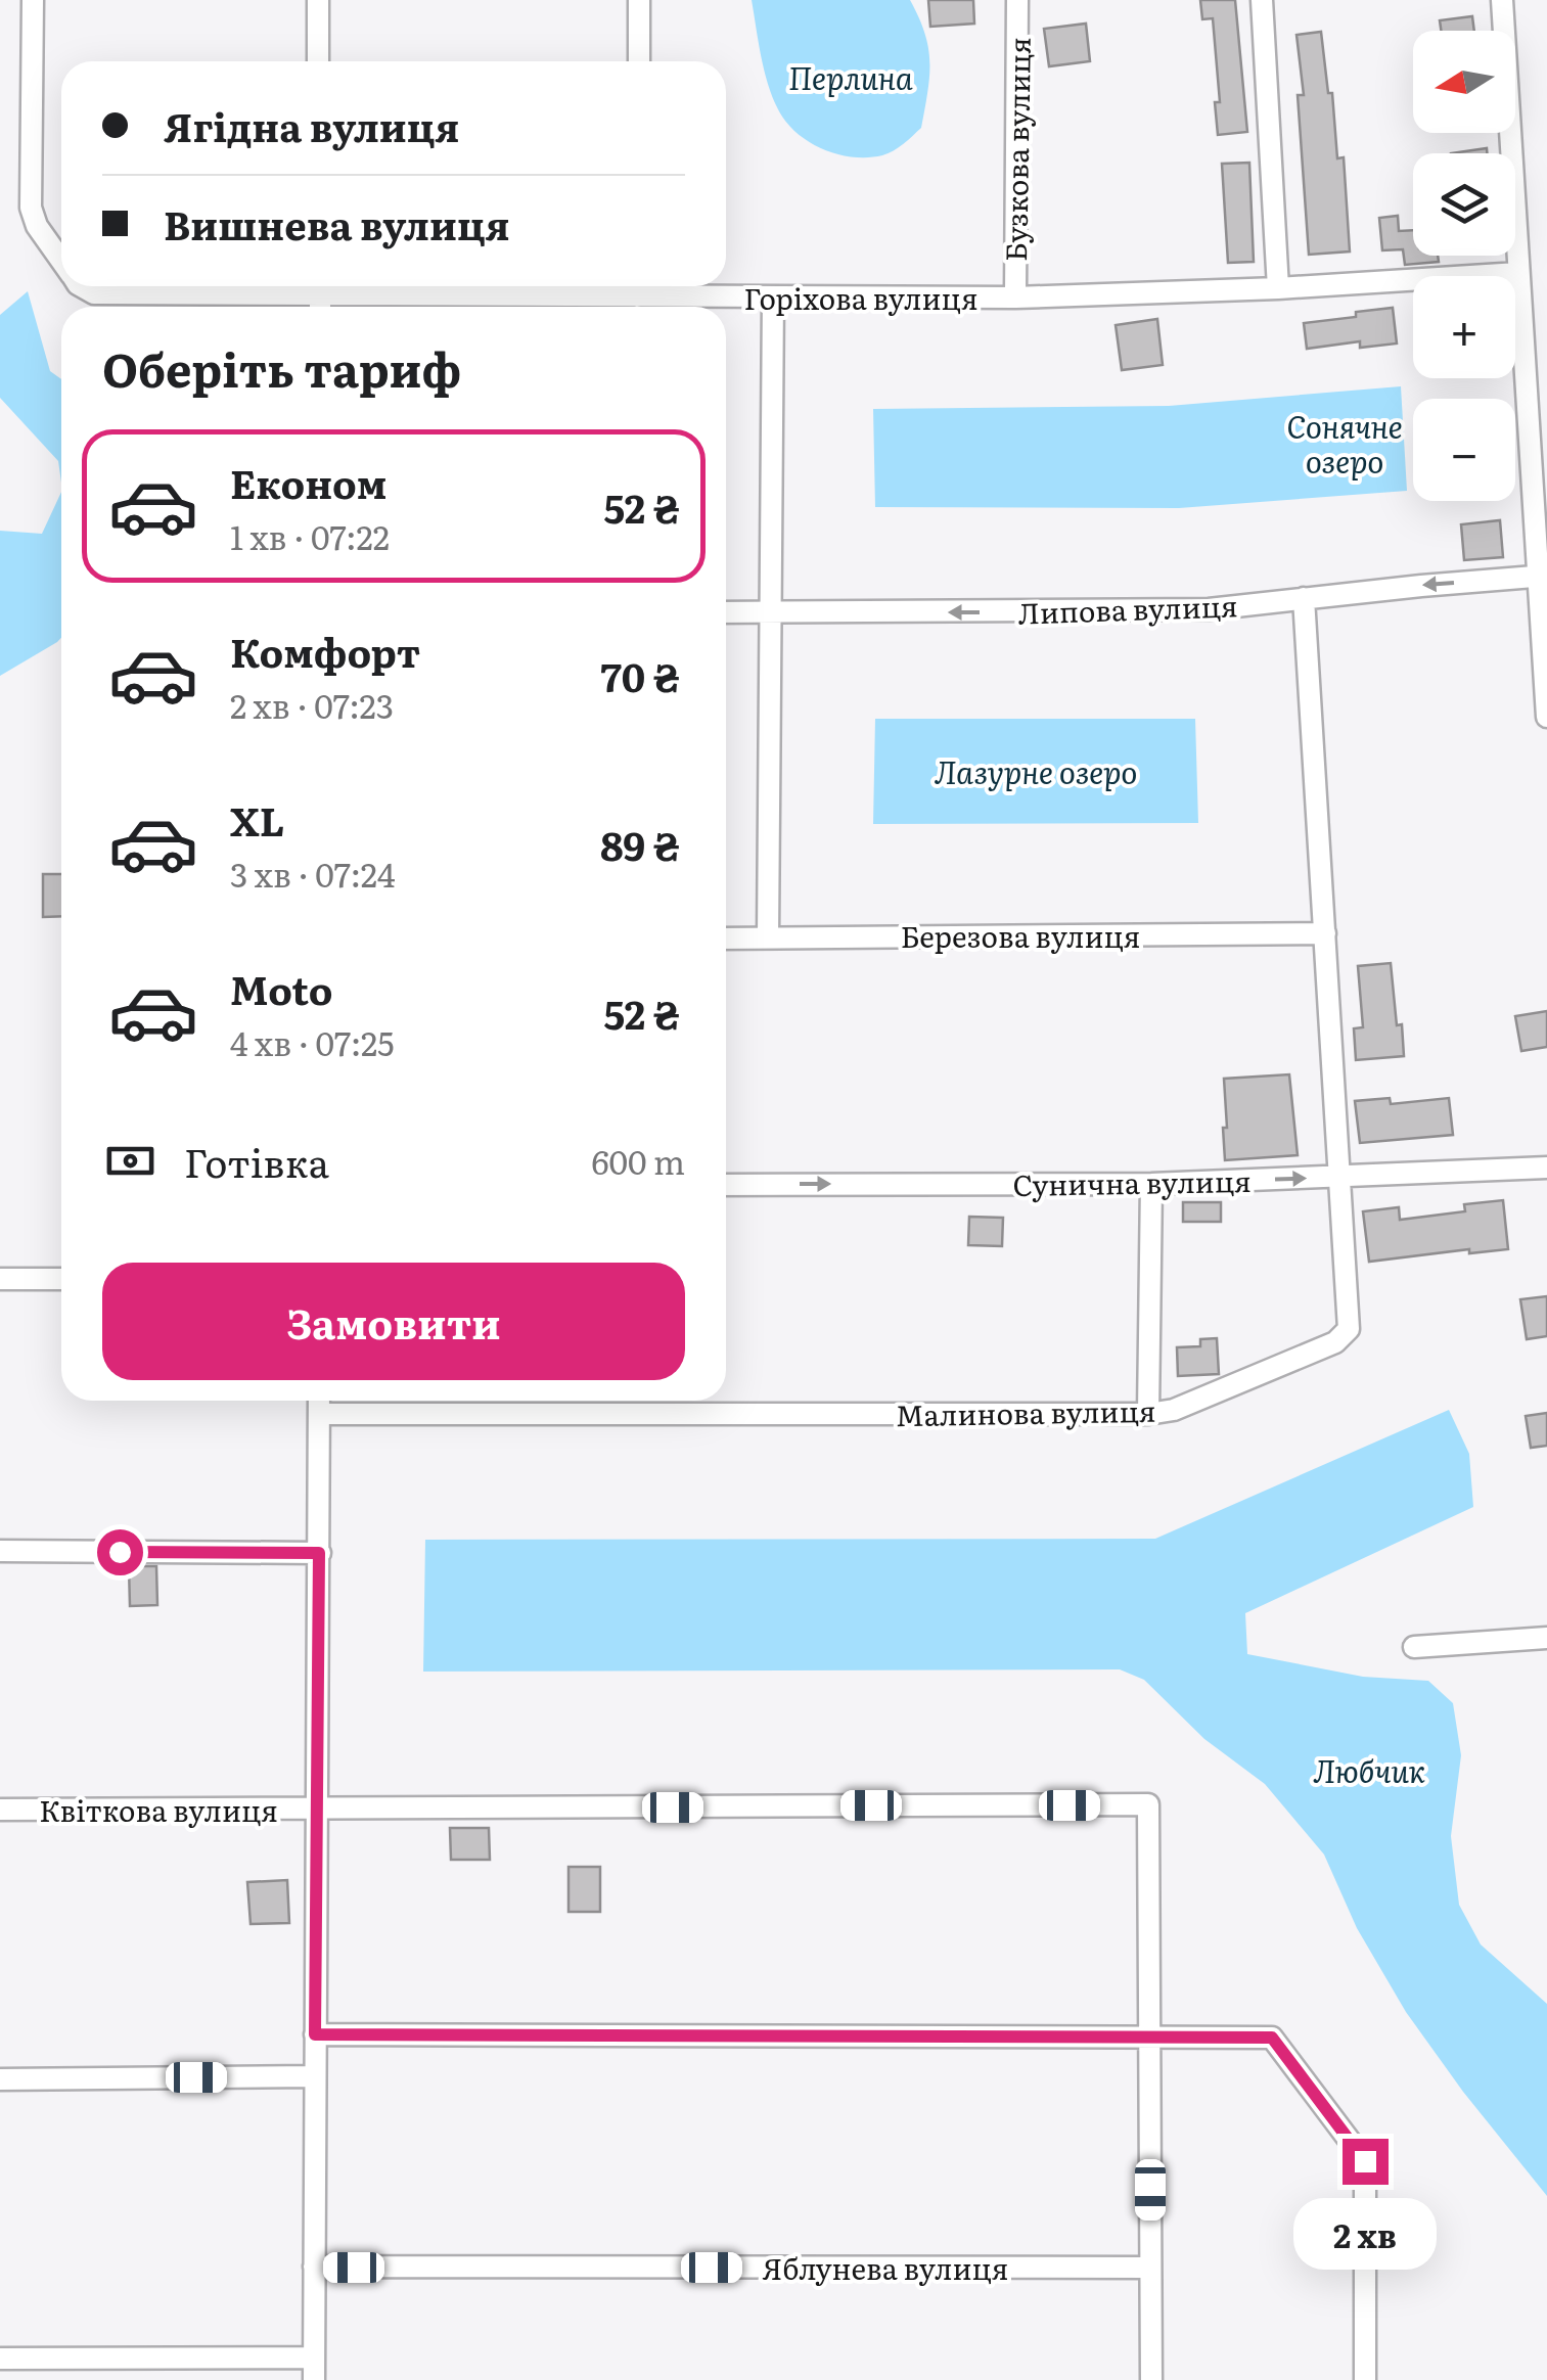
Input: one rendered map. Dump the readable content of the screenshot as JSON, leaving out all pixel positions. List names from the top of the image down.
{
  "streets": {
    "street": [
      "Бузкова вулиця",
      "Горіхова вулиця",
      "Липова вулиця",
      "Березова вулиця",
      "Сунична вулиця",
      "Малинова вулиця",
      "Квіткова вулиця",
      "Яблунева вулиця"
    ]
  },
  "crossings": [
    ["Бузкова вулиця", "Горіхова вулиця"],
    ["Липова вулиця", "Малинова вулиця"],
    ["Березова вулиця", "Малинова вулиця"],
    ["Сунична вулиця", "Малинова вулиця"]
  ],
  "one_way": ["Липова вулиця", "Сунична вулиця"],
  "water": [
    "Перлина",
    "Сонячне озеро",
    "Лазурне озеро",
    "Любчик"
  ],
  "north": "left",
  "page": {
    "map_buttons": ["+", "−"],
    "banner": ["Ягідна вулиця", "Вишнева вулиця"],
    "heading": "Оберіть тариф",
    "list": [
      {
        "name": "Економ",
        "note": "1 хв · 07:22",
        "value": "52 ₴"
      },
      {
        "name": "Комфорт",
        "note": "2 хв · 07:23",
        "value": "70 ₴"
      },
      {
        "name": "XL",
        "note": "3 хв · 07:24",
        "value": "89 ₴"
      },
      {
        "name": "Moto",
        "note": "4 хв · 07:25",
        "value": "52 ₴"
      }
    ],
    "pay": ["Готівка", "600 m"],
    "buttons": "Замовити",
    "bubble": "2 хв"
  }
}
